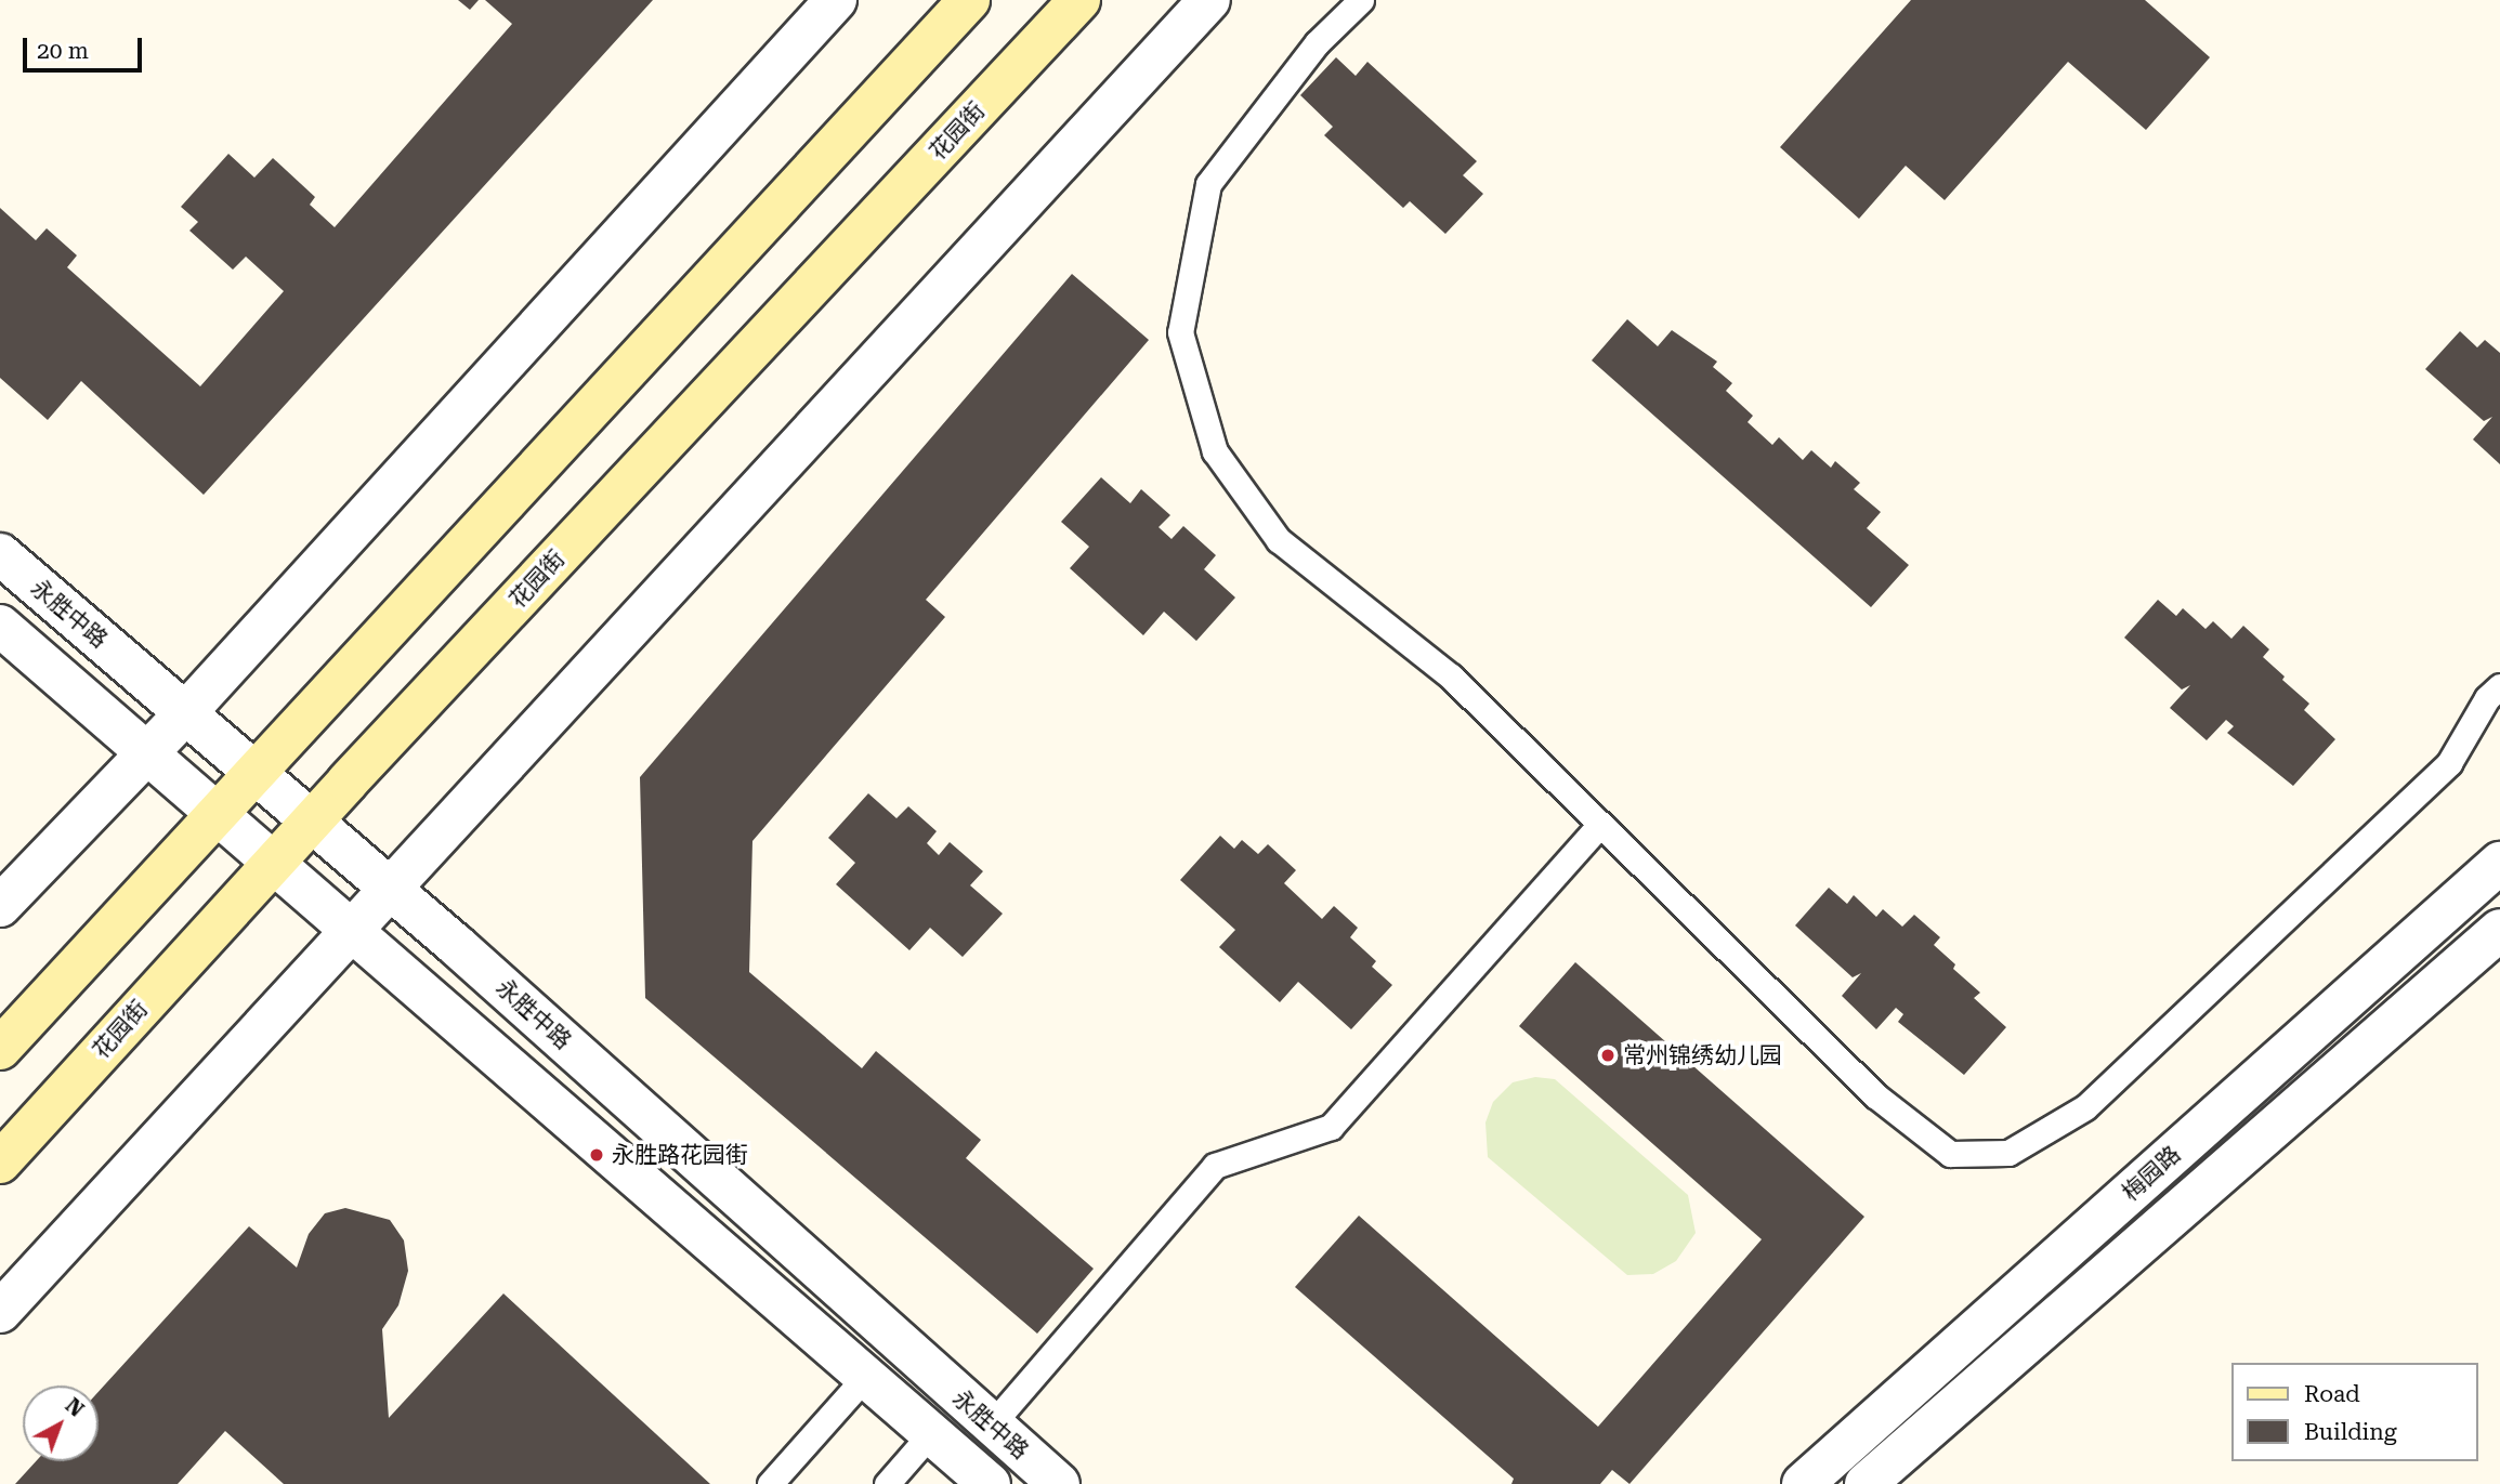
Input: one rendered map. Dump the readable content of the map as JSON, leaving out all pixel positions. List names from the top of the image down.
{
  "streets": {
    "main road": ["花园街"],
    "street": ["永胜中路", "梅园路"]
  },
  "crossings": [
    ["花园街", "永胜中路"]
  ],
  "places": ["常州锦绣幼儿园", "永胜路花园街"],
  "legend": ["Road", "Building"],
  "scale_bar": "20 m",
  "north": "top right"
}
